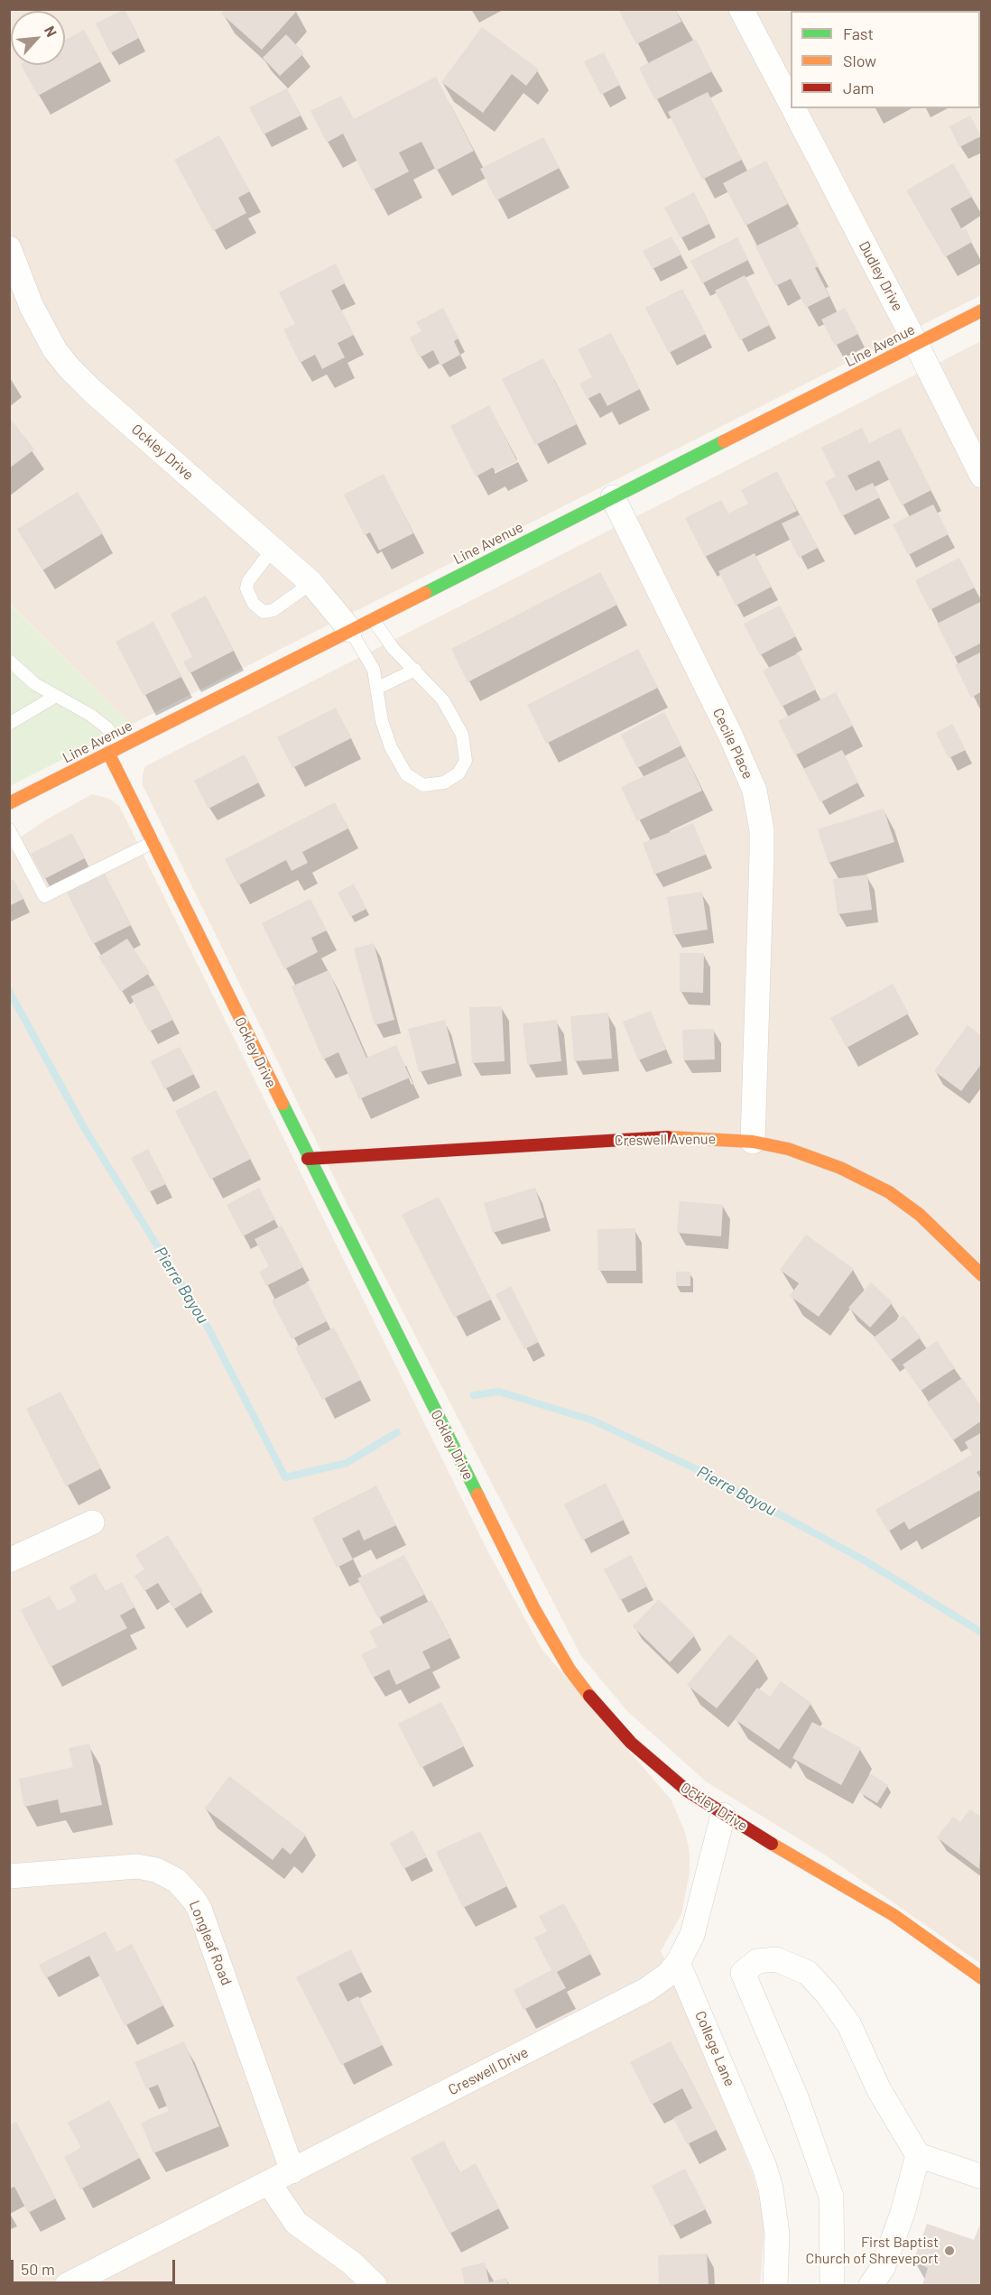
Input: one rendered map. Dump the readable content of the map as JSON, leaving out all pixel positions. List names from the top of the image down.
{
  "streets": {
    "street": [
      "Dudley Drive",
      "Line Avenue",
      "Ockley Drive",
      "Cecile Place",
      "Creswell Avenue",
      "Longleaf Road",
      "College Lane",
      "Creswell Drive"
    ]
  },
  "crossings": [
    ["Dudley Drive", "Line Avenue"],
    ["Line Avenue", "Ockley Drive"],
    ["Line Avenue", "Cecile Place"],
    ["Ockley Drive", "Creswell Avenue"],
    ["Cecile Place", "Creswell Avenue"],
    ["Longleaf Road", "Creswell Drive"],
    ["College Lane", "Creswell Drive"]
  ],
  "water": ["Pierre Bayou"],
  "places": ["First Baptist Church of Shreveport"],
  "legend": ["Fast", "Slow", "Jam"],
  "scale_bar": "50 m",
  "north": "top right"
}
